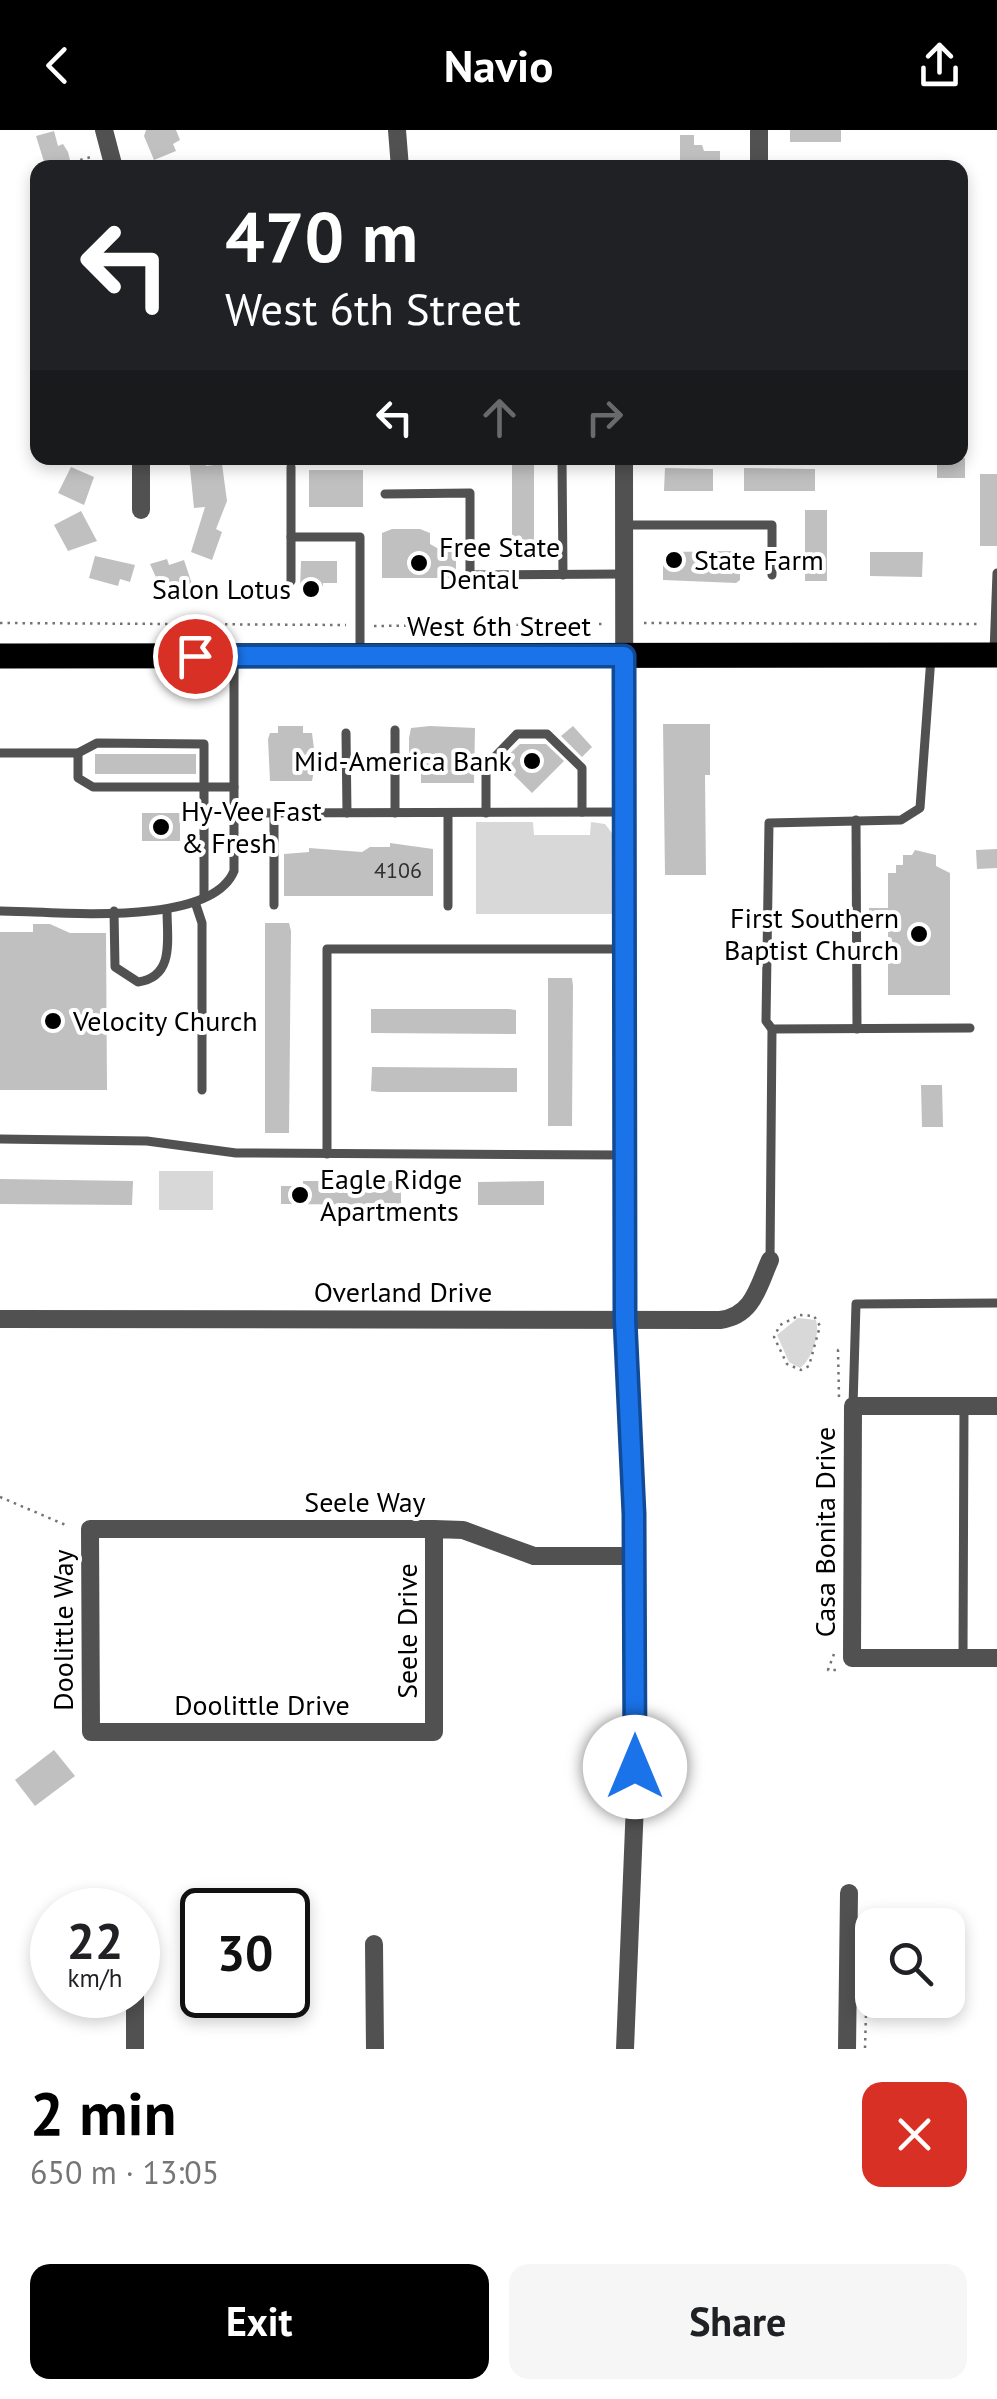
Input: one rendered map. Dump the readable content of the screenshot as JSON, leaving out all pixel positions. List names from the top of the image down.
{
  "streets": {
    "main road": ["West 6th Street"],
    "street": [
      "Overland Drive",
      "Seele Way",
      "Casa Bonita Drive",
      "Doolittle Way",
      "Seele Drive",
      "Doolittle Drive"
    ]
  },
  "crossings": [
    ["Seele Way", "Doolittle Way"],
    ["Seele Way", "Seele Drive"],
    ["Doolittle Way", "Doolittle Drive"],
    ["Seele Drive", "Doolittle Drive"]
  ],
  "places": [
    "State Farm",
    "Free State Dental",
    "Salon Lotus",
    "Mid-America Bank",
    "Hy-Vee Fast & Fresh",
    "First Southern Baptist Church",
    "Velocity Church",
    "Eagle Ridge Apartments"
  ],
  "house_numbers": ["4106"],
  "page": {
    "header": "Navio",
    "turn": ["470 m", "West 6th Street"],
    "speed": "22 km/h",
    "limit": "30",
    "heading": ["2 min", "650 m · 13:05"],
    "buttons": ["Exit", "Share"]
  }
}
